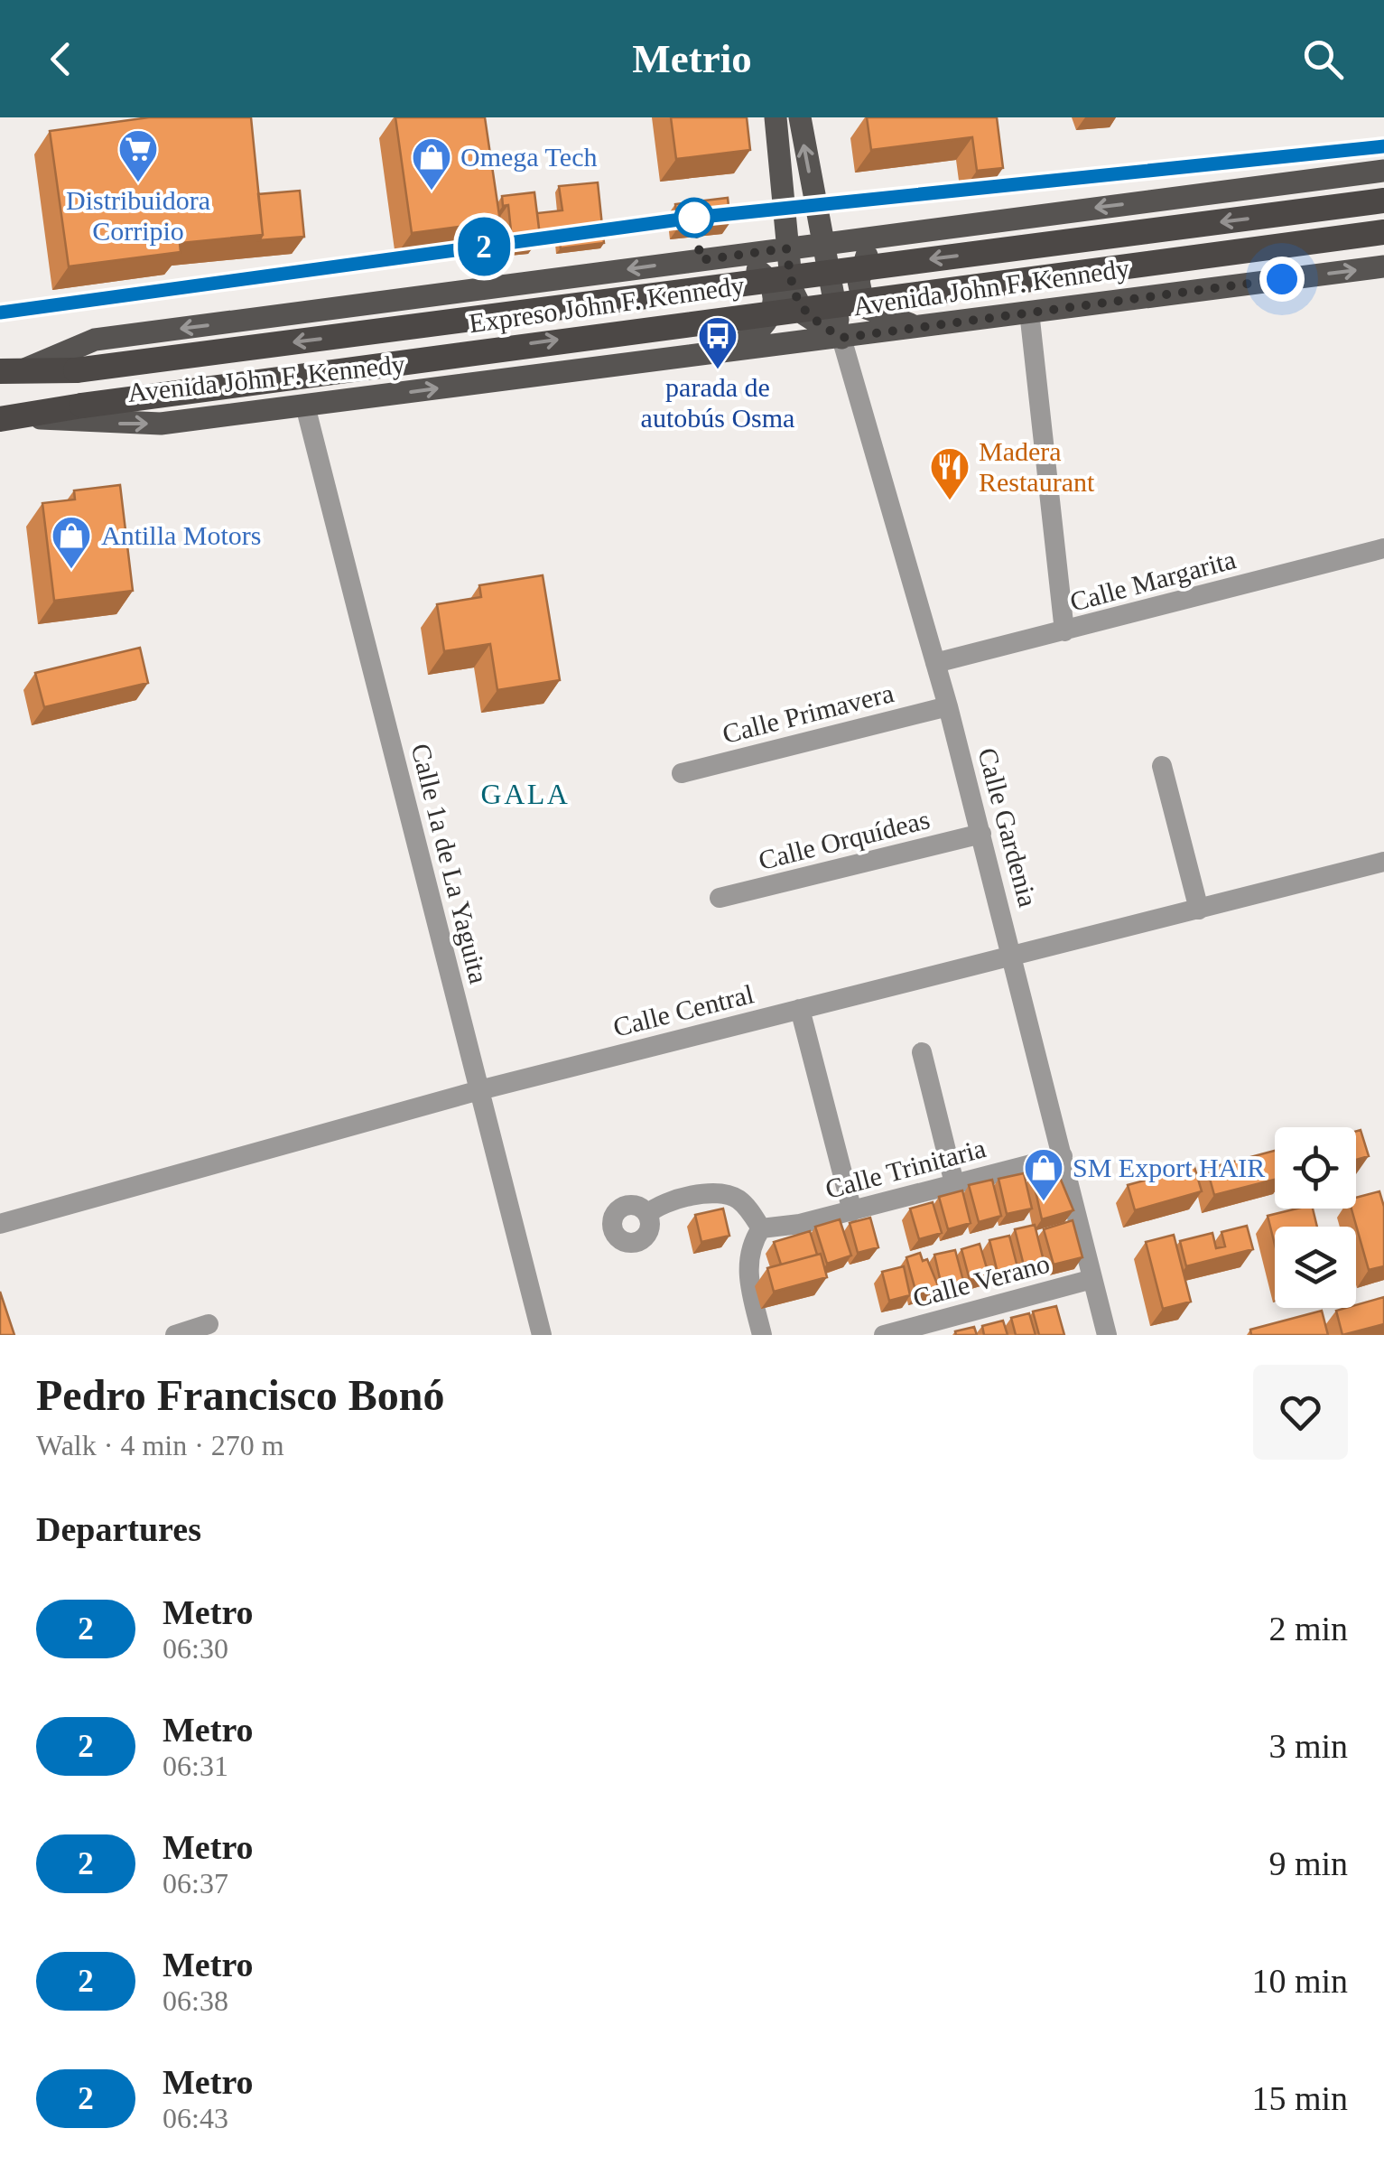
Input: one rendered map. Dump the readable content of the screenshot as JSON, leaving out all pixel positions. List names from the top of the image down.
{
  "streets": {
    "highway": ["Expreso John F. Kennedy"],
    "main road": ["Avenida John F. Kennedy"],
    "street": [
      "Calle Margarita",
      "Calle Primavera",
      "Calle Gardenia",
      "Calle Orquídeas",
      "Calle 1a de La Yaguita",
      "Calle Central",
      "Calle Trinitaria",
      "Calle Verano"
    ]
  },
  "crossings": [
    ["Avenida John F. Kennedy", "Expreso John F. Kennedy"],
    ["Avenida John F. Kennedy", "Calle Gardenia"],
    ["Avenida John F. Kennedy", "Calle 1a de La Yaguita"],
    ["Calle Margarita", "Calle Gardenia"],
    ["Calle Primavera", "Calle Gardenia"],
    ["Calle Gardenia", "Calle Orquídeas"],
    ["Calle Gardenia", "Calle Central"],
    ["Calle Gardenia", "Calle Trinitaria"],
    ["Calle Gardenia", "Calle Verano"],
    ["Calle 1a de La Yaguita", "Calle Central"]
  ],
  "districts": ["GALA"],
  "places": {
    "supermarket": ["Distribuidora Corripio"],
    "shop": ["Omega Tech", "Antilla Motors", "SM Export HAIR"],
    "bus stop": ["parada de autobús Osma"],
    "restaurant": ["Madera Restaurant"]
  },
  "lines": ["metro line 2"],
  "page": {
    "header": "Metrio",
    "on_map": "2",
    "heading": [
      ["Pedro Francisco Bonó", "Walk · 4 min · 270 m"],
      "Departures"
    ],
    "list": [
      {
        "mark": "2",
        "name": "Metro",
        "note": "06:30",
        "value": "2 min"
      },
      {
        "mark": "2",
        "name": "Metro",
        "note": "06:31",
        "value": "3 min"
      },
      {
        "mark": "2",
        "name": "Metro",
        "note": "06:37",
        "value": "9 min"
      },
      {
        "mark": "2",
        "name": "Metro",
        "note": "06:38",
        "value": "10 min"
      },
      {
        "mark": "2",
        "name": "Metro",
        "note": "06:43",
        "value": "15 min"
      }
    ]
  }
}
